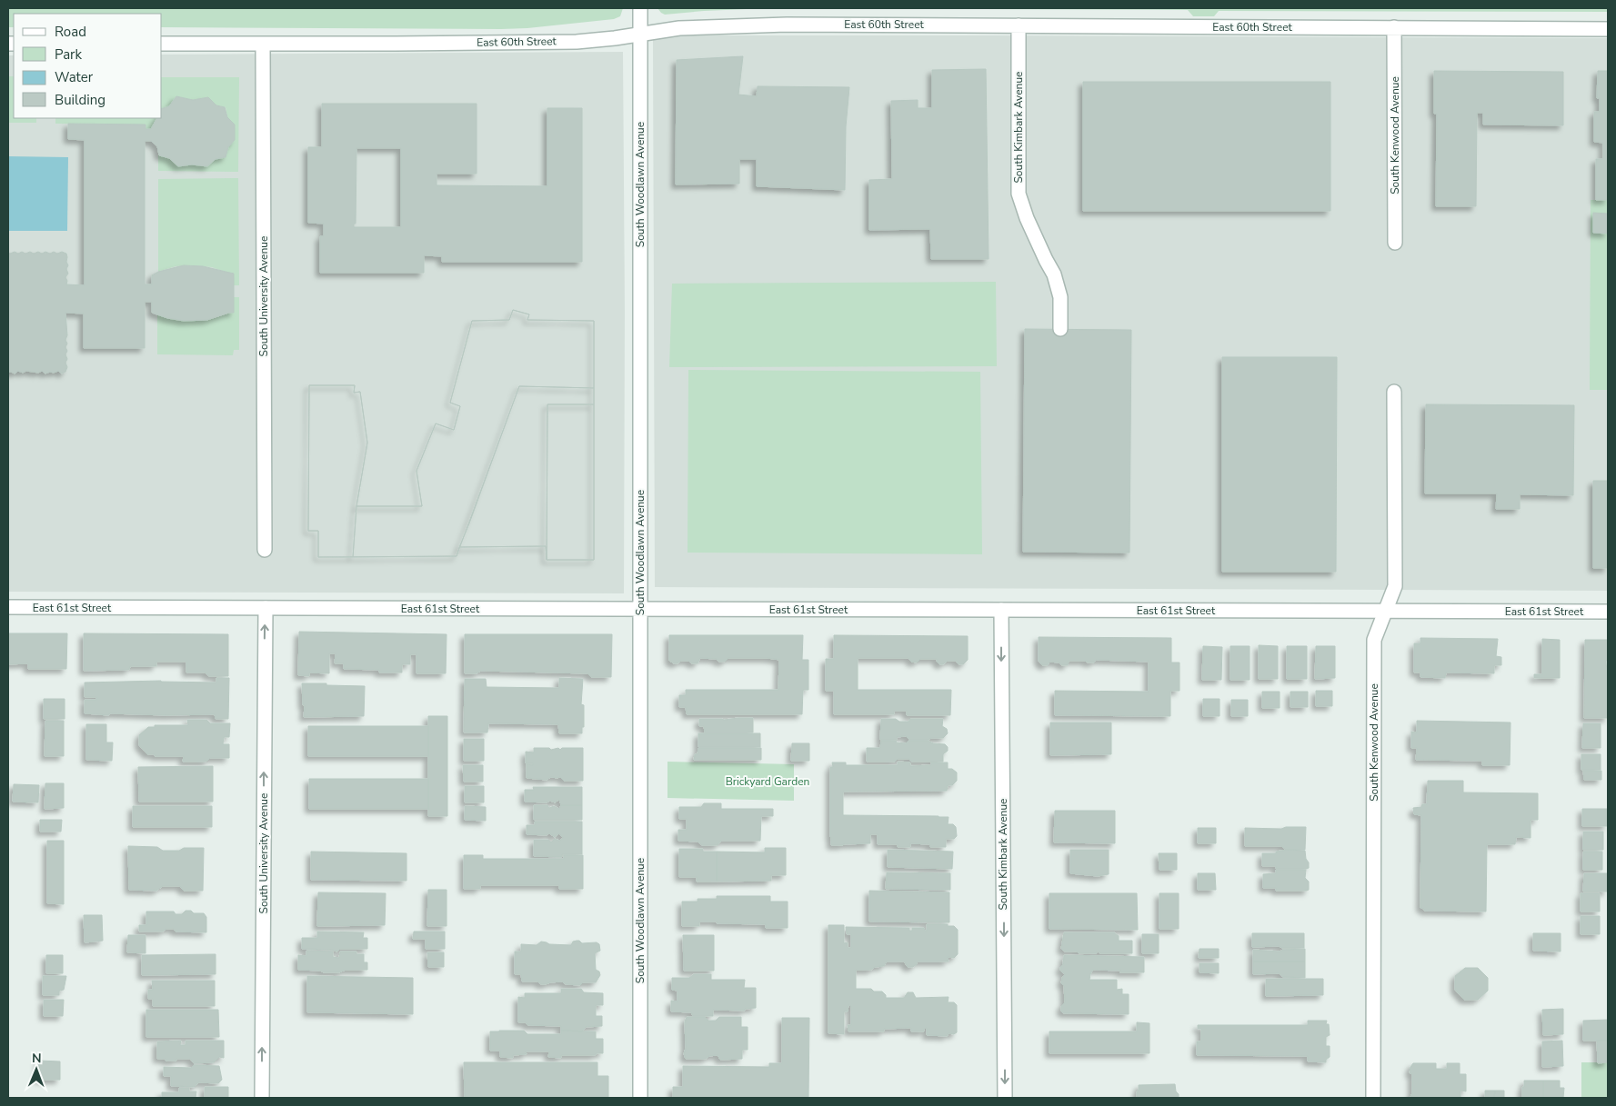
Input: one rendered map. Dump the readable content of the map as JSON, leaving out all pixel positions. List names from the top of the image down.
{
  "streets": {
    "street": [
      "East 60th Street",
      "South Kimbark Avenue",
      "South Kenwood Avenue",
      "South Woodlawn Avenue",
      "South University Avenue",
      "East 61st Street"
    ]
  },
  "crossings": [
    ["East 60th Street", "South Kimbark Avenue"],
    ["East 60th Street", "South Kenwood Avenue"],
    ["East 60th Street", "South Woodlawn Avenue"],
    ["East 60th Street", "South University Avenue"],
    ["South Kimbark Avenue", "East 61st Street"],
    ["South Kenwood Avenue", "East 61st Street"],
    ["South Woodlawn Avenue", "East 61st Street"],
    ["South University Avenue", "East 61st Street"]
  ],
  "one_way": ["South Kimbark Avenue", "South University Avenue"],
  "parks": ["Brickyard Garden"],
  "legend": [
    "Road",
    "Park",
    "Water",
    "Building"
  ],
  "north": "top"
}
